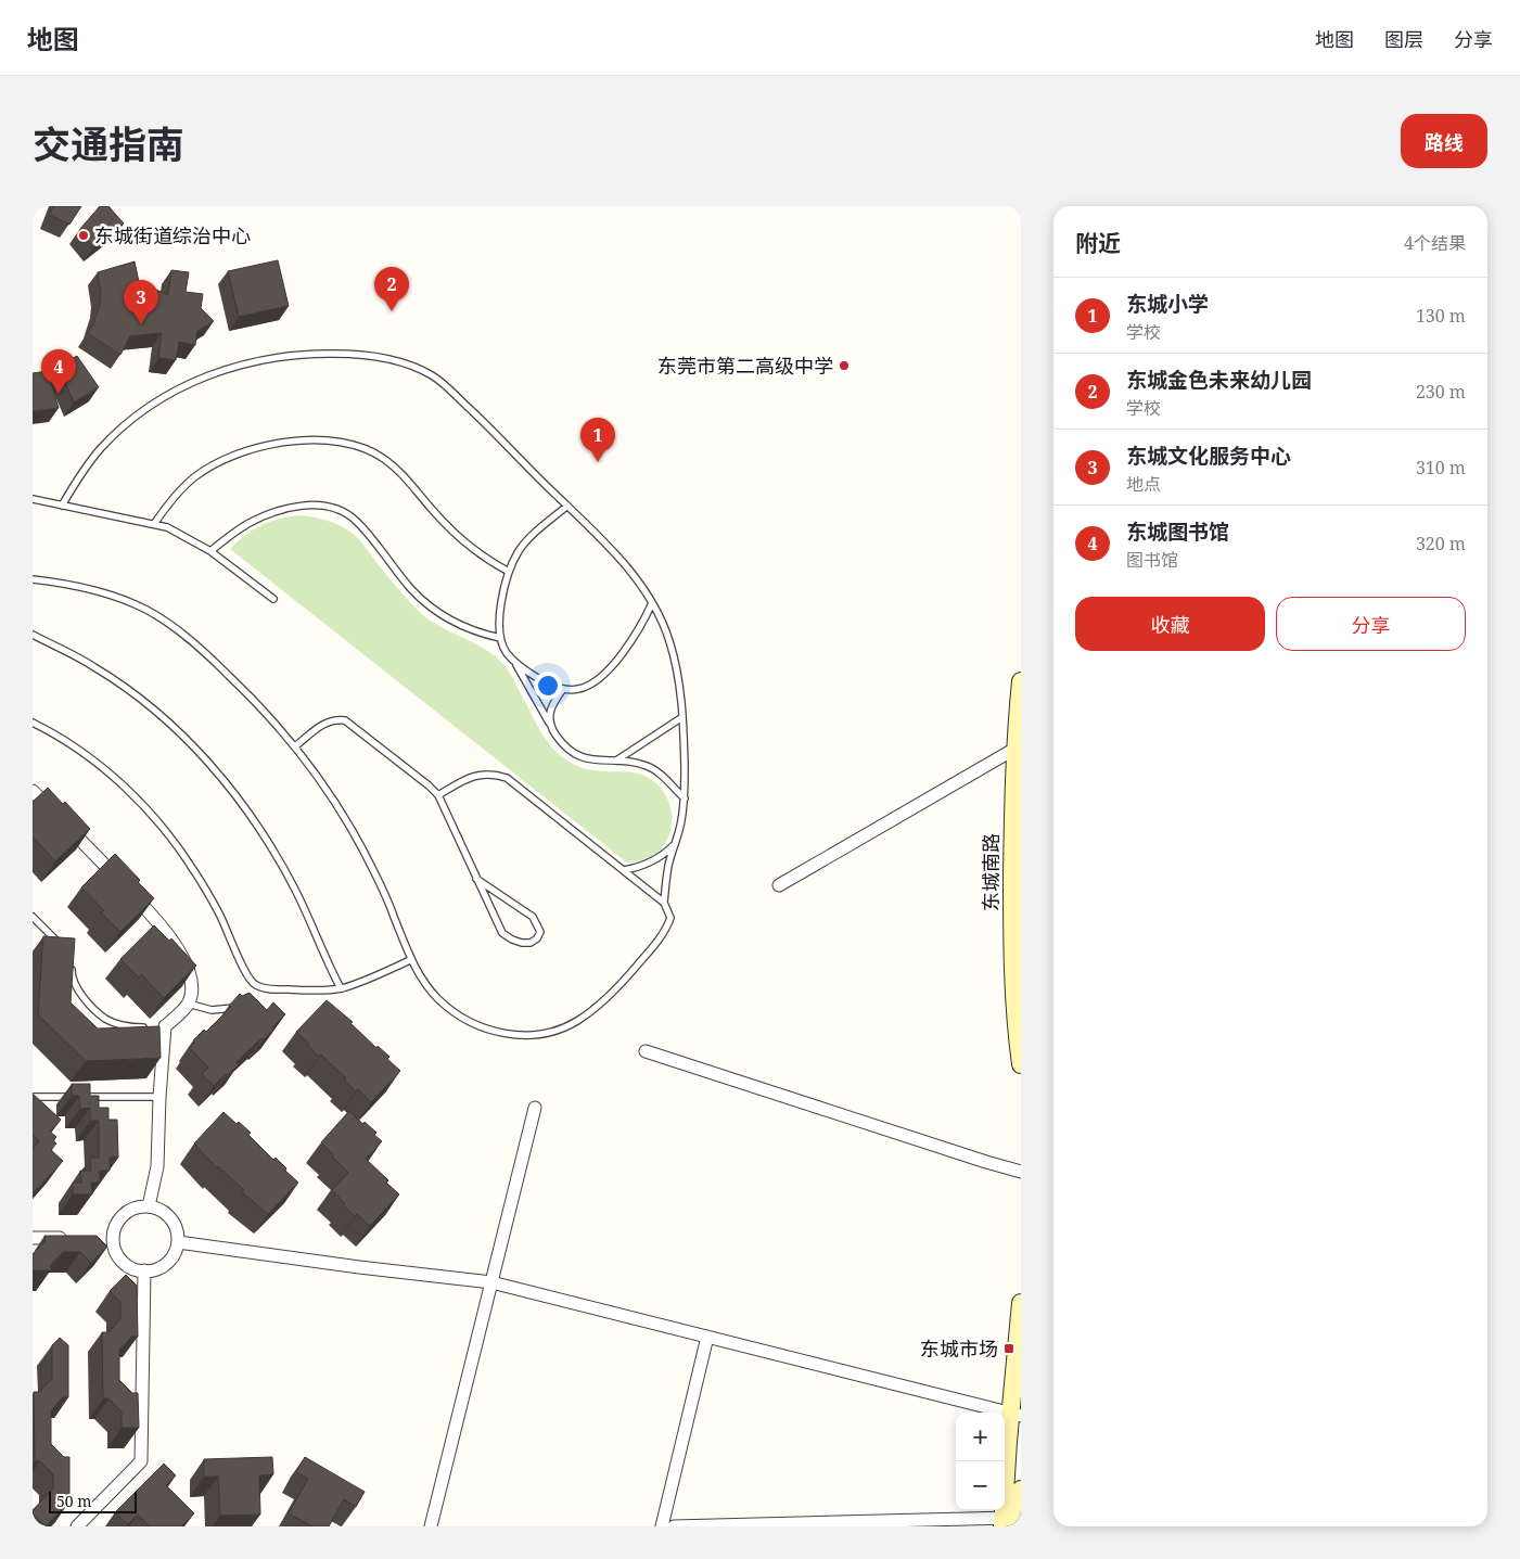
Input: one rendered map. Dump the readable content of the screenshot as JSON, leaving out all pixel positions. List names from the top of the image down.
{
  "streets": {
    "street": ["东城南路"]
  },
  "places": {
    "other": ["东城街道综治中心", "东莞市第二高级中学"],
    "transit": ["东城市场"]
  },
  "scale_bar": "50 m",
  "page": {
    "header": "地图",
    "nav": ["地图", "图层", "分享"],
    "title": "交通指南",
    "buttons": [
      "路线",
      ["收藏", "分享"]
    ],
    "heading": ["附近", "4个结果"],
    "pins": [
      "2",
      "3",
      "4",
      "1"
    ],
    "list": [
      {
        "mark": "1",
        "name": "东城小学",
        "note": "学校",
        "value": "130 m"
      },
      {
        "mark": "2",
        "name": "东城金色未来幼儿园",
        "note": "学校",
        "value": "230 m"
      },
      {
        "mark": "3",
        "name": "东城文化服务中心",
        "note": "地点",
        "value": "310 m"
      },
      {
        "mark": "4",
        "name": "东城图书馆",
        "note": "图书馆",
        "value": "320 m"
      }
    ],
    "map_buttons": ["+", "−"],
    "scale": "50 m"
  }
}
